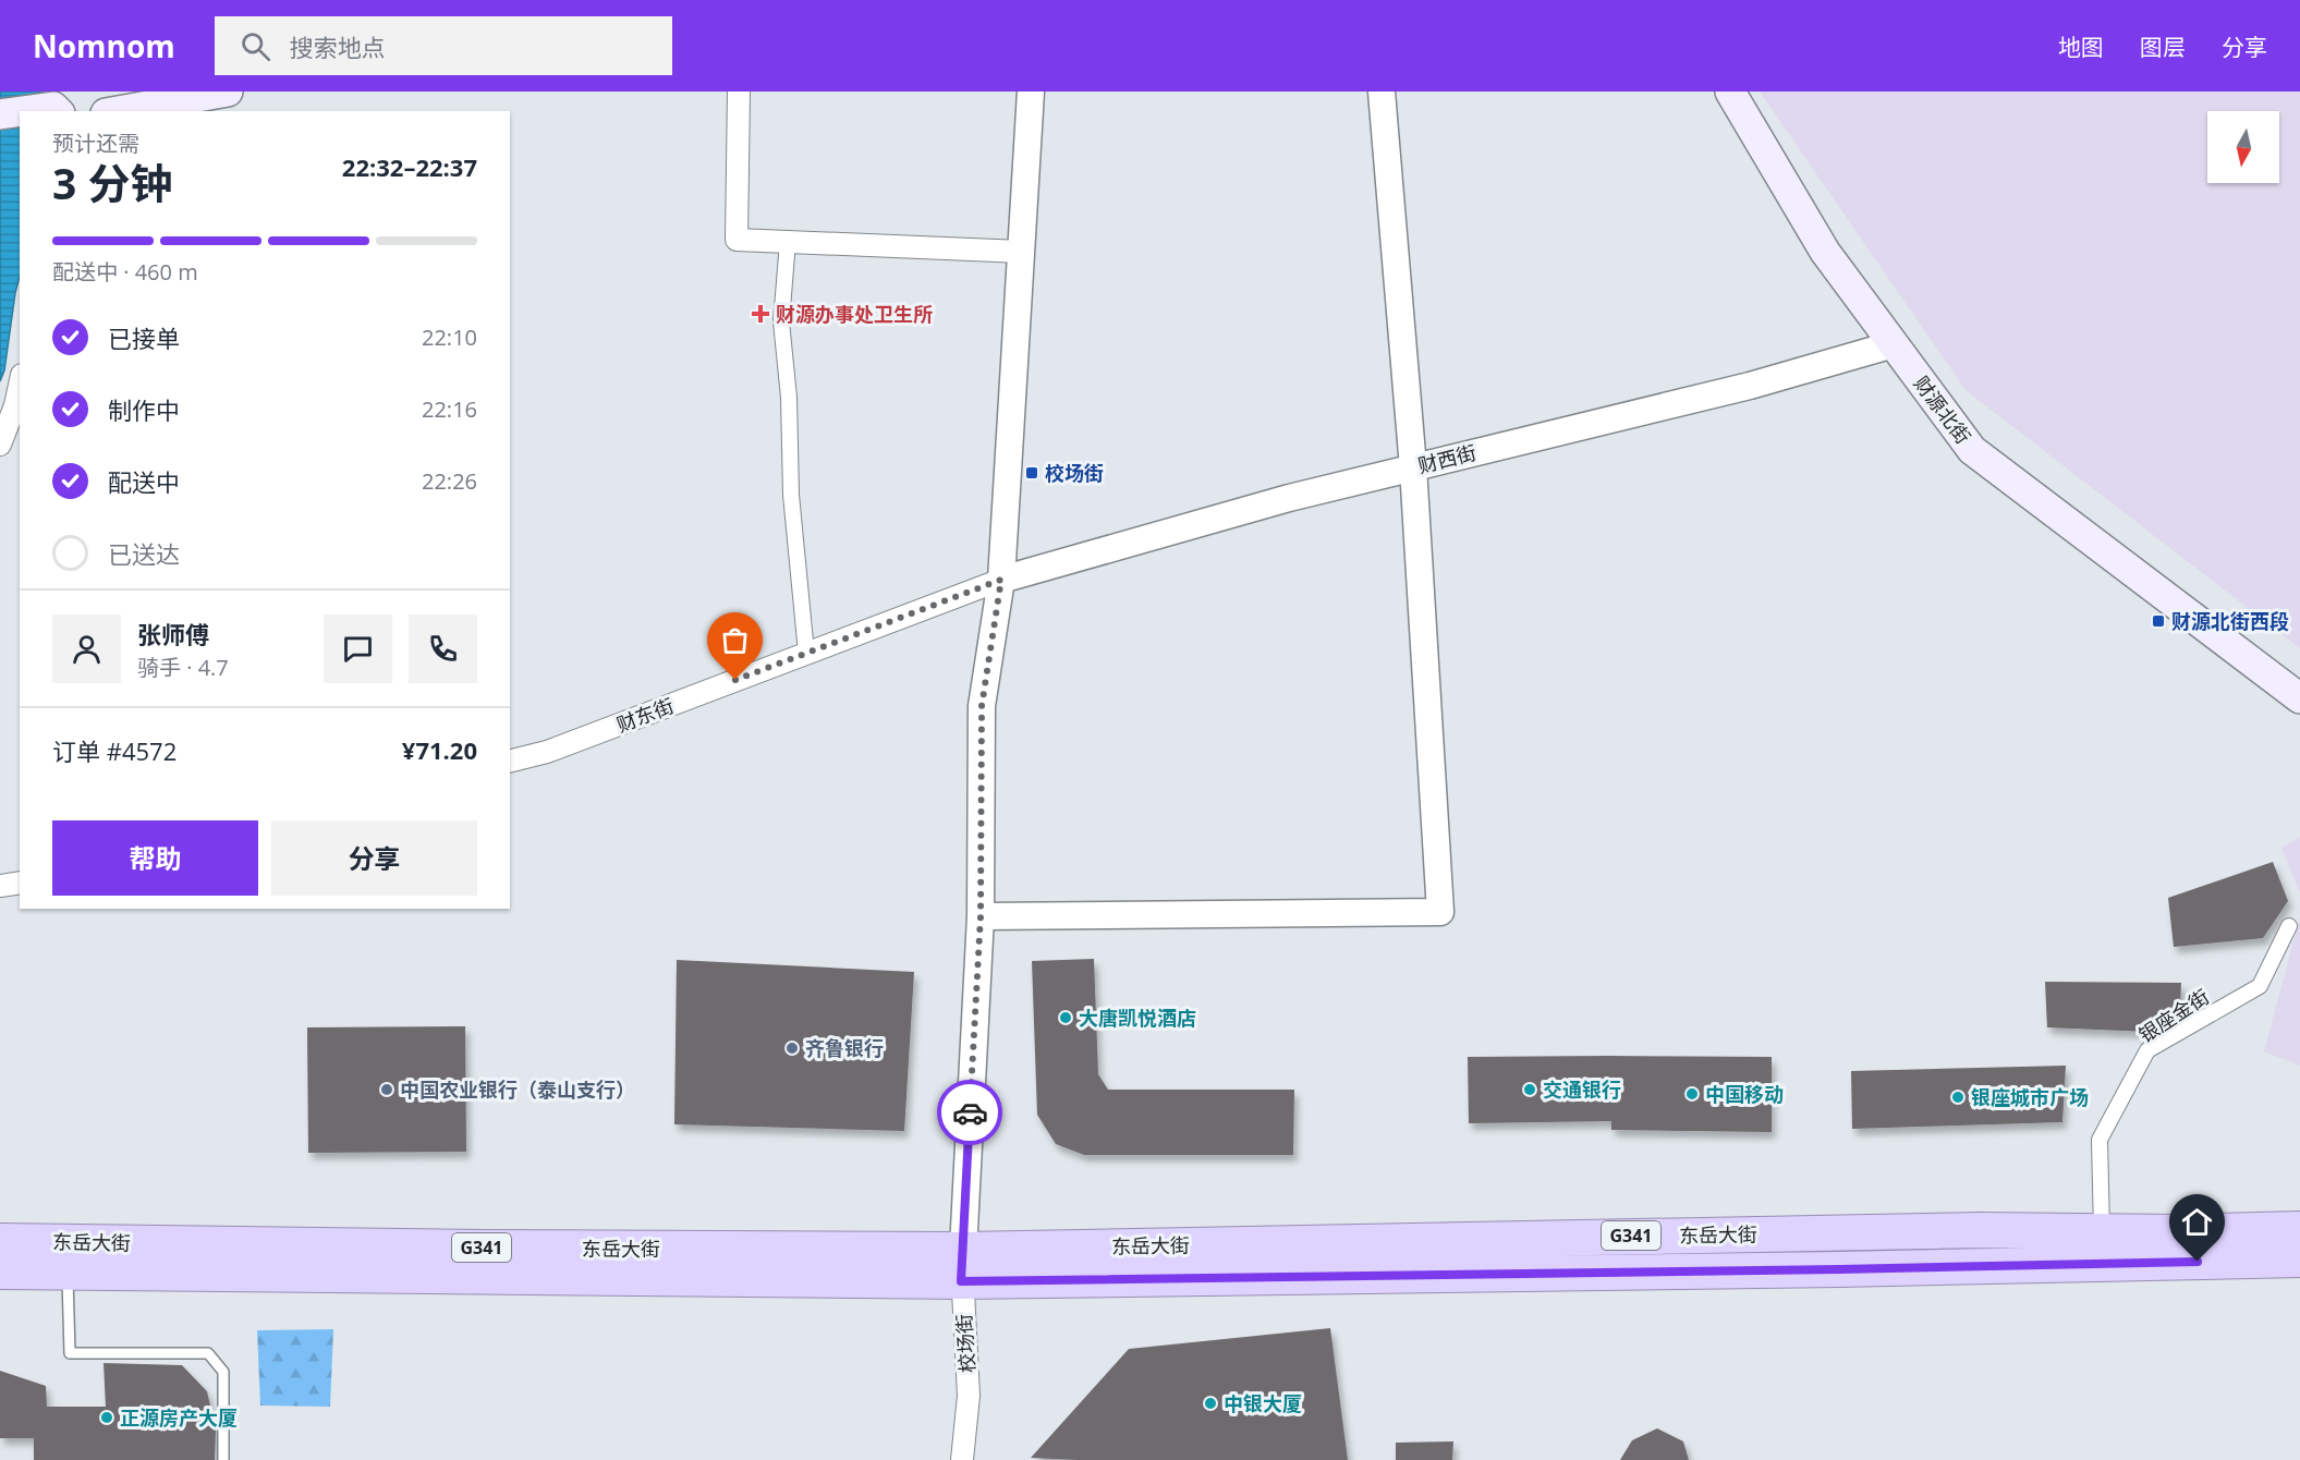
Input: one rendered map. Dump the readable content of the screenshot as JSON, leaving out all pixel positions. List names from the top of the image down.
{
  "streets": {
    "highway": ["东岳大街", "G341"],
    "main road": ["财源北街"],
    "street": [
      "财西街",
      "财东街",
      "银座金街",
      "校场街"
    ]
  },
  "crossings": [
    ["财源北街", "财西街"],
    ["财西街", "财东街"],
    ["财西街", "校场街"],
    ["财东街", "校场街"],
    ["银座金街", "东岳大街"],
    ["东岳大街", "校场街"]
  ],
  "places": {
    "health": ["财源办事处卫生所"],
    "transit": ["校场街", "财源北街西段"],
    "other": [
      "大唐凯悦酒店",
      "齐鲁银行",
      "中国农业银行（泰山支行）",
      "交通银行",
      "中国移动",
      "银座城市广场",
      "中银大厦",
      "正源房产大厦"
    ]
  },
  "north": "bottom",
  "page": {
    "header": "Nomnom",
    "search": "搜索地点",
    "nav": ["地图", "图层", "分享"],
    "heading": ["3 分钟", "预计还需", "22:32–22:37"],
    "panel": [
      "张师傅",
      "骑手 · 4.7",
      "订单 #4572",
      "¥71.20"
    ],
    "bar": "配送中 · 460 m",
    "list": [
      ["已接单", "22:10"],
      ["制作中", "22:16"],
      ["配送中", "22:26"],
      "已送达"
    ],
    "buttons": ["帮助", "分享"]
  }
}
